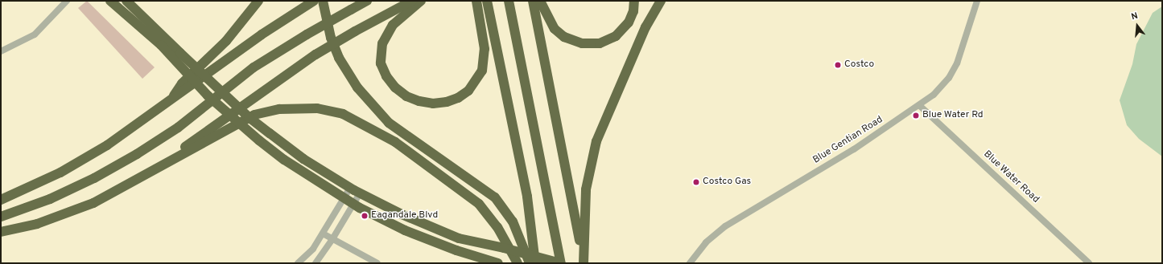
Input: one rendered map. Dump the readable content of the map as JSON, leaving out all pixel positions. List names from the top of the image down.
{
  "streets": {
    "street": ["Blue Gentian Road", "Blue Water Road"]
  },
  "crossings": [
    ["Blue Gentian Road", "Blue Water Road"]
  ],
  "places": [
    "Costco",
    "Blue Water Rd",
    "Costco Gas",
    "Eagandale Blvd"
  ],
  "north": "top"
}
